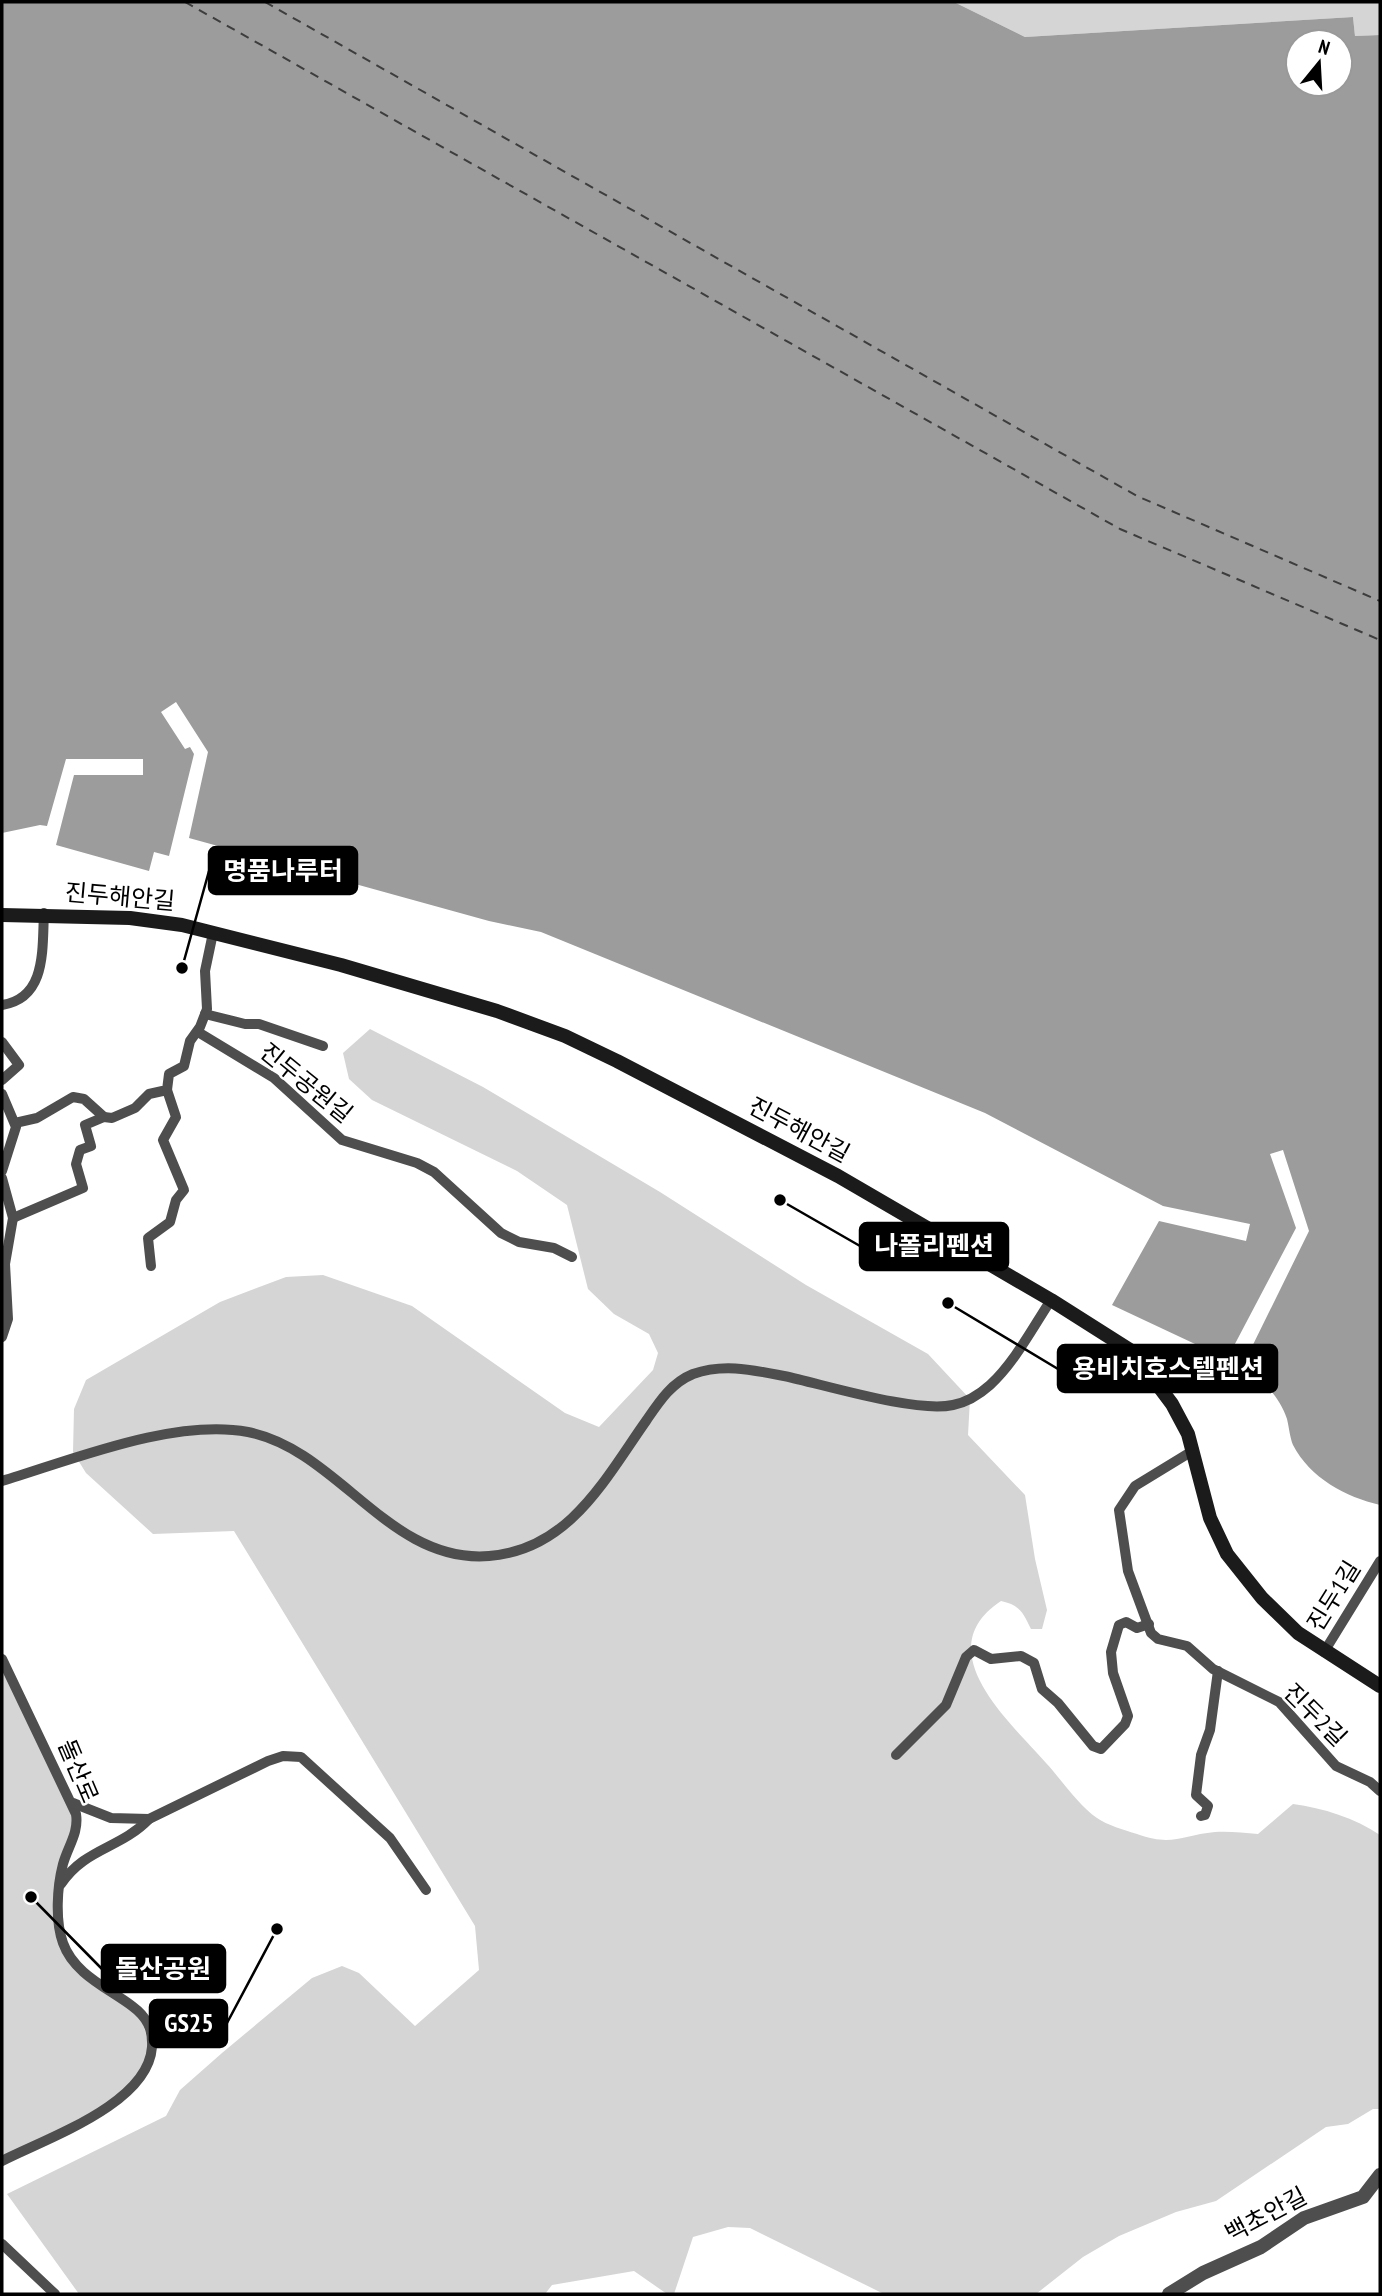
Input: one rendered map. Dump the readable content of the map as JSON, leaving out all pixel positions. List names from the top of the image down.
{
  "streets": {
    "street": ["진두해안길", "백초안길"],
    "lane": [
      "진두공원길",
      "진두1길",
      "진두2길",
      "돌산로"
    ]
  },
  "crossings": [
    ["진두해안길", "진두1길"]
  ],
  "places": [
    "명품나루터",
    "나폴리펜션",
    "용비치호스텔펜션",
    "돌산공원",
    "GS25"
  ],
  "north": "top"
}
